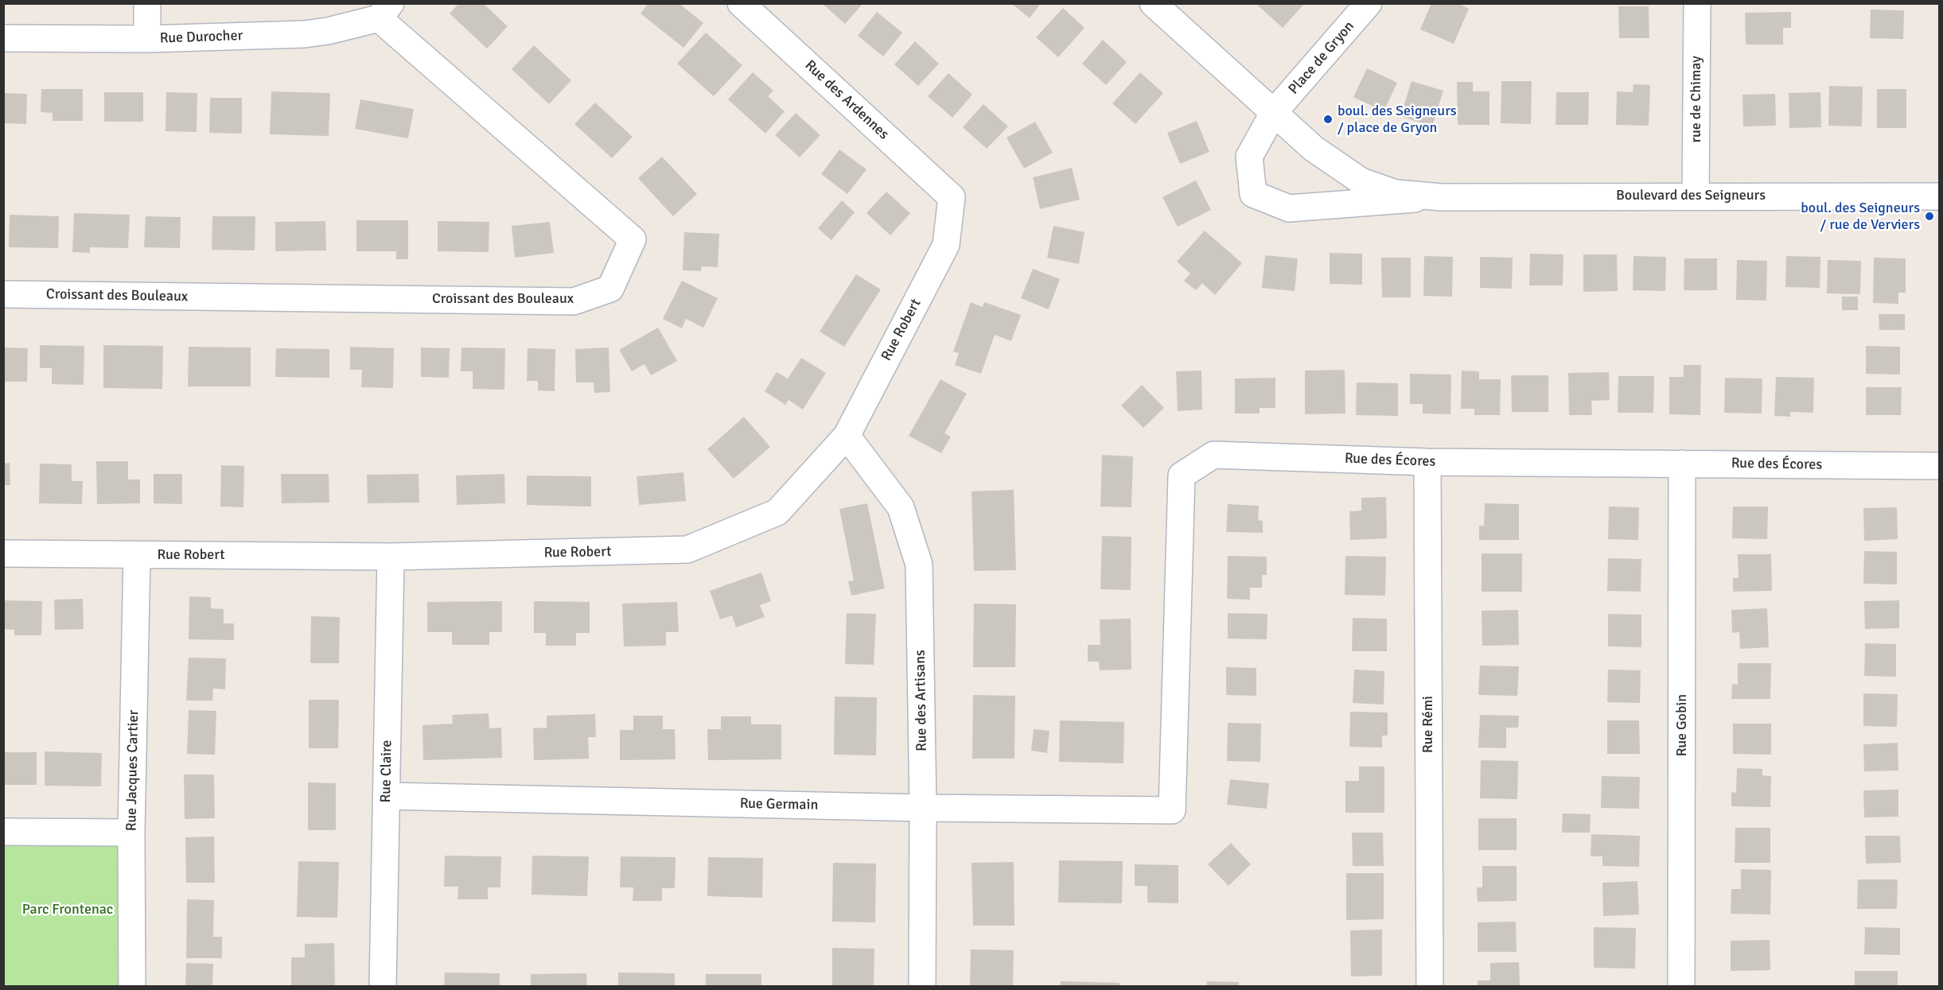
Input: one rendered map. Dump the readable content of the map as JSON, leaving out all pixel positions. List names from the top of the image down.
{
  "streets": {
    "street": [
      "Rue Durocher",
      "Place de Gryon",
      "rue de Chimay",
      "Rue des Ardennes",
      "Boulevard des Seigneurs",
      "Croissant des Bouleaux",
      "Rue Robert",
      "Rue des Écores",
      "Rue des Artisans",
      "Rue Rémi",
      "Rue Gobin",
      "Rue Jacques Cartier",
      "Rue Claire",
      "Rue Germain"
    ]
  },
  "crossings": [
    ["Rue Durocher", "Croissant des Bouleaux"],
    ["Place de Gryon", "Boulevard des Seigneurs"],
    ["rue de Chimay", "Boulevard des Seigneurs"],
    ["Rue des Ardennes", "Rue Robert"],
    ["Rue Robert", "Rue des Artisans"],
    ["Rue Robert", "Rue Jacques Cartier"],
    ["Rue Robert", "Rue Claire"],
    ["Rue des Écores", "Rue Rémi"],
    ["Rue des Écores", "Rue Gobin"],
    ["Rue des Écores", "Rue Germain"],
    ["Rue des Artisans", "Rue Germain"],
    ["Rue Claire", "Rue Germain"]
  ],
  "parks": ["Parc Frontenac"],
  "places": ["boul. des Seigneurs / place de Gryon", "boul. des Seigneurs / rue de Verviers"]
}
